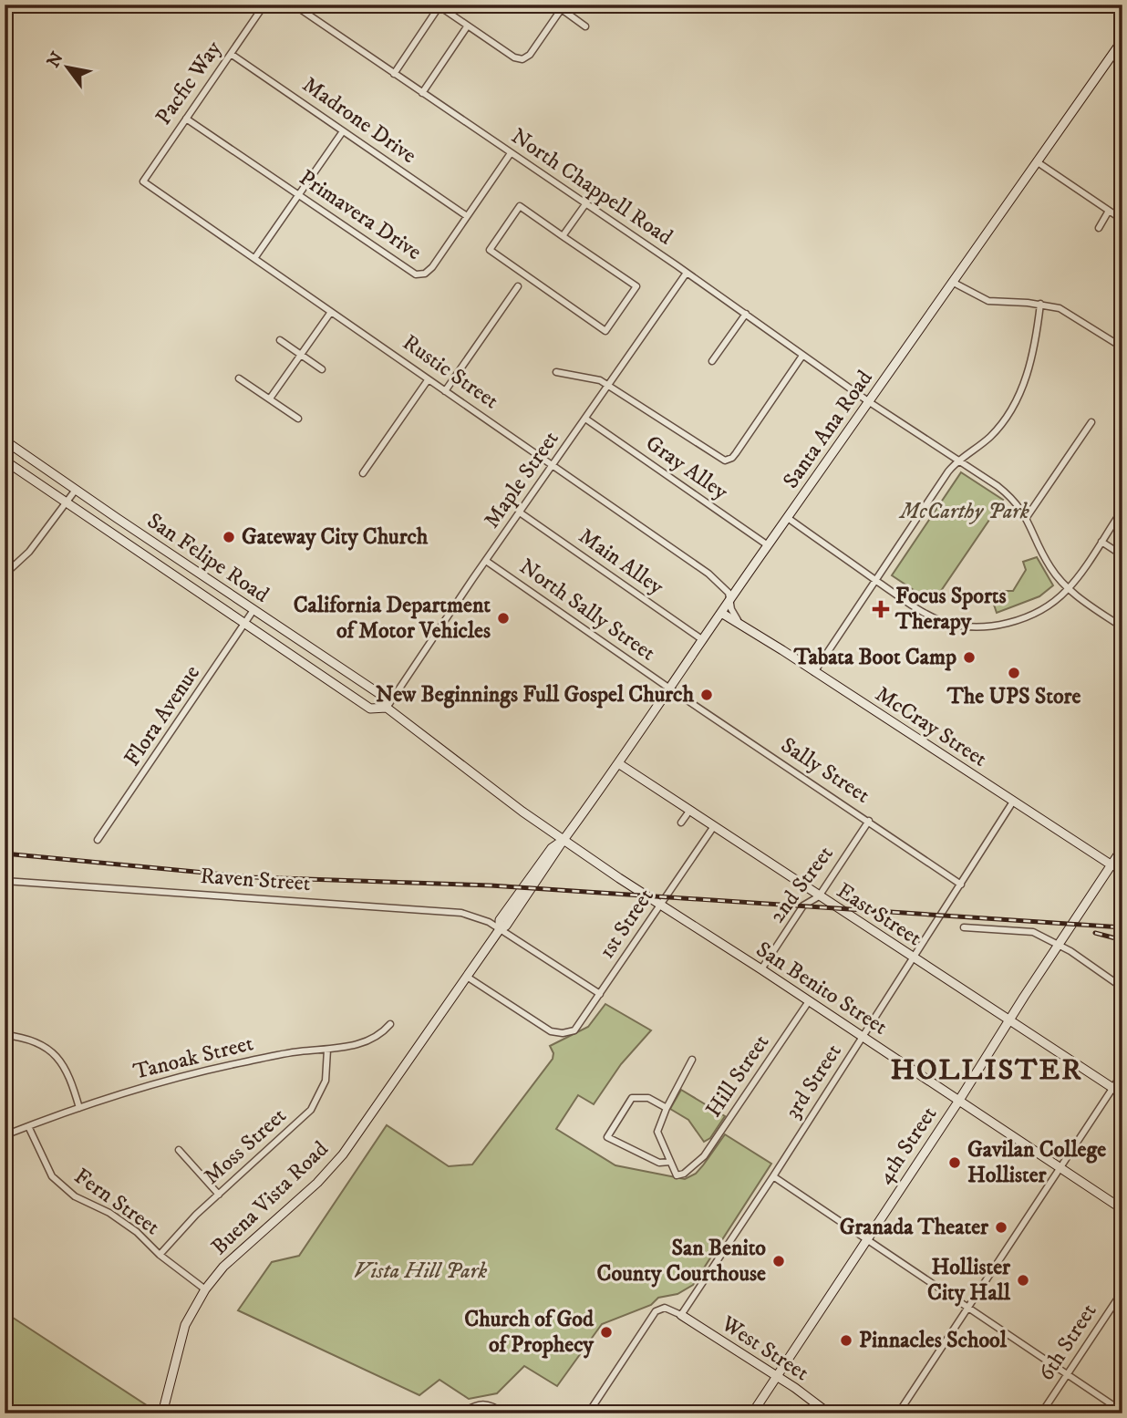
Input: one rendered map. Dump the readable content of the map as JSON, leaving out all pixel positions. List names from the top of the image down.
{
  "streets": {
    "street": [
      "Pacfic Way",
      "Madrone Drive",
      "North Chappell Road",
      "Primavera Drive",
      "Rustic Street",
      "Santa Ana Road",
      "Gray Alley",
      "Maple Street",
      "San Felipe Road",
      "Main Alley",
      "North Sally Street",
      "Flora Avenue",
      "McCray Street",
      "Sally Street",
      "Raven Street",
      "2nd Street",
      "East Street",
      "1st Street",
      "San Benito Street",
      "Tanoak Street",
      "Hill Street",
      "3rd Street",
      "4th Street",
      "Moss Street",
      "Buena Vista Road",
      "Fern Street",
      "6th Street",
      "West Street"
    ]
  },
  "crossings": [
    ["Pacfic Way", "Madrone Drive"],
    ["Pacfic Way", "Primavera Drive"],
    ["Pacfic Way", "Rustic Street"],
    ["Madrone Drive", "Primavera Drive"],
    ["North Chappell Road", "Primavera Drive"],
    ["North Chappell Road", "Santa Ana Road"],
    ["North Chappell Road", "Maple Street"],
    ["Rustic Street", "Santa Ana Road"],
    ["Rustic Street", "Maple Street"],
    ["Rustic Street", "McCray Street"],
    ["Santa Ana Road", "Gray Alley"],
    ["Santa Ana Road", "San Felipe Road"],
    ["Santa Ana Road", "Main Alley"],
    ["Santa Ana Road", "North Sally Street"],
    ["Santa Ana Road", "McCray Street"],
    ["Santa Ana Road", "Sally Street"],
    ["Santa Ana Road", "East Street"],
    ["Santa Ana Road", "San Benito Street"],
    ["Santa Ana Road", "Buena Vista Road"],
    ["Gray Alley", "Maple Street"],
    ["Maple Street", "San Felipe Road"],
    ["Maple Street", "Main Alley"],
    ["Maple Street", "North Sally Street"],
    ["San Felipe Road", "Flora Avenue"],
    ["San Felipe Road", "San Benito Street"],
    ["San Felipe Road", "Buena Vista Road"],
    ["North Sally Street", "Sally Street"],
    ["McCray Street", "3rd Street"],
    ["McCray Street", "4th Street"],
    ["Sally Street", "2nd Street"],
    ["Sally Street", "3rd Street"],
    ["Raven Street", "1st Street"],
    ["Raven Street", "Buena Vista Road"],
    ["2nd Street", "East Street"],
    ["2nd Street", "San Benito Street"],
    ["East Street", "1st Street"],
    ["East Street", "3rd Street"],
    ["East Street", "4th Street"],
    ["1st Street", "San Benito Street"],
    ["1st Street", "Buena Vista Road"],
    ["San Benito Street", "Hill Street"],
    ["San Benito Street", "3rd Street"],
    ["San Benito Street", "4th Street"],
    ["San Benito Street", "Buena Vista Road"],
    ["Tanoak Street", "Moss Street"],
    ["Tanoak Street", "Fern Street"],
    ["3rd Street", "West Street"],
    ["4th Street", "West Street"],
    ["Moss Street", "Fern Street"],
    ["Buena Vista Road", "Fern Street"]
  ],
  "districts": ["HOLLISTER"],
  "parks": ["McCarthy Park", "Vista Hill Park"],
  "places": {
    "other": [
      "Gateway City Church",
      "California Department of Motor Vehicles",
      "Tabata Boot Camp",
      "The UPS Store",
      "New Beginnings Full Gospel Church",
      "Gavilan College Hollister",
      "Granada Theater",
      "San Benito County Courthouse",
      "Hollister City Hall",
      "Church of God of Prophecy",
      "Pinnacles School"
    ],
    "health": ["Focus Sports Therapy"]
  },
  "north": "top left"
}
